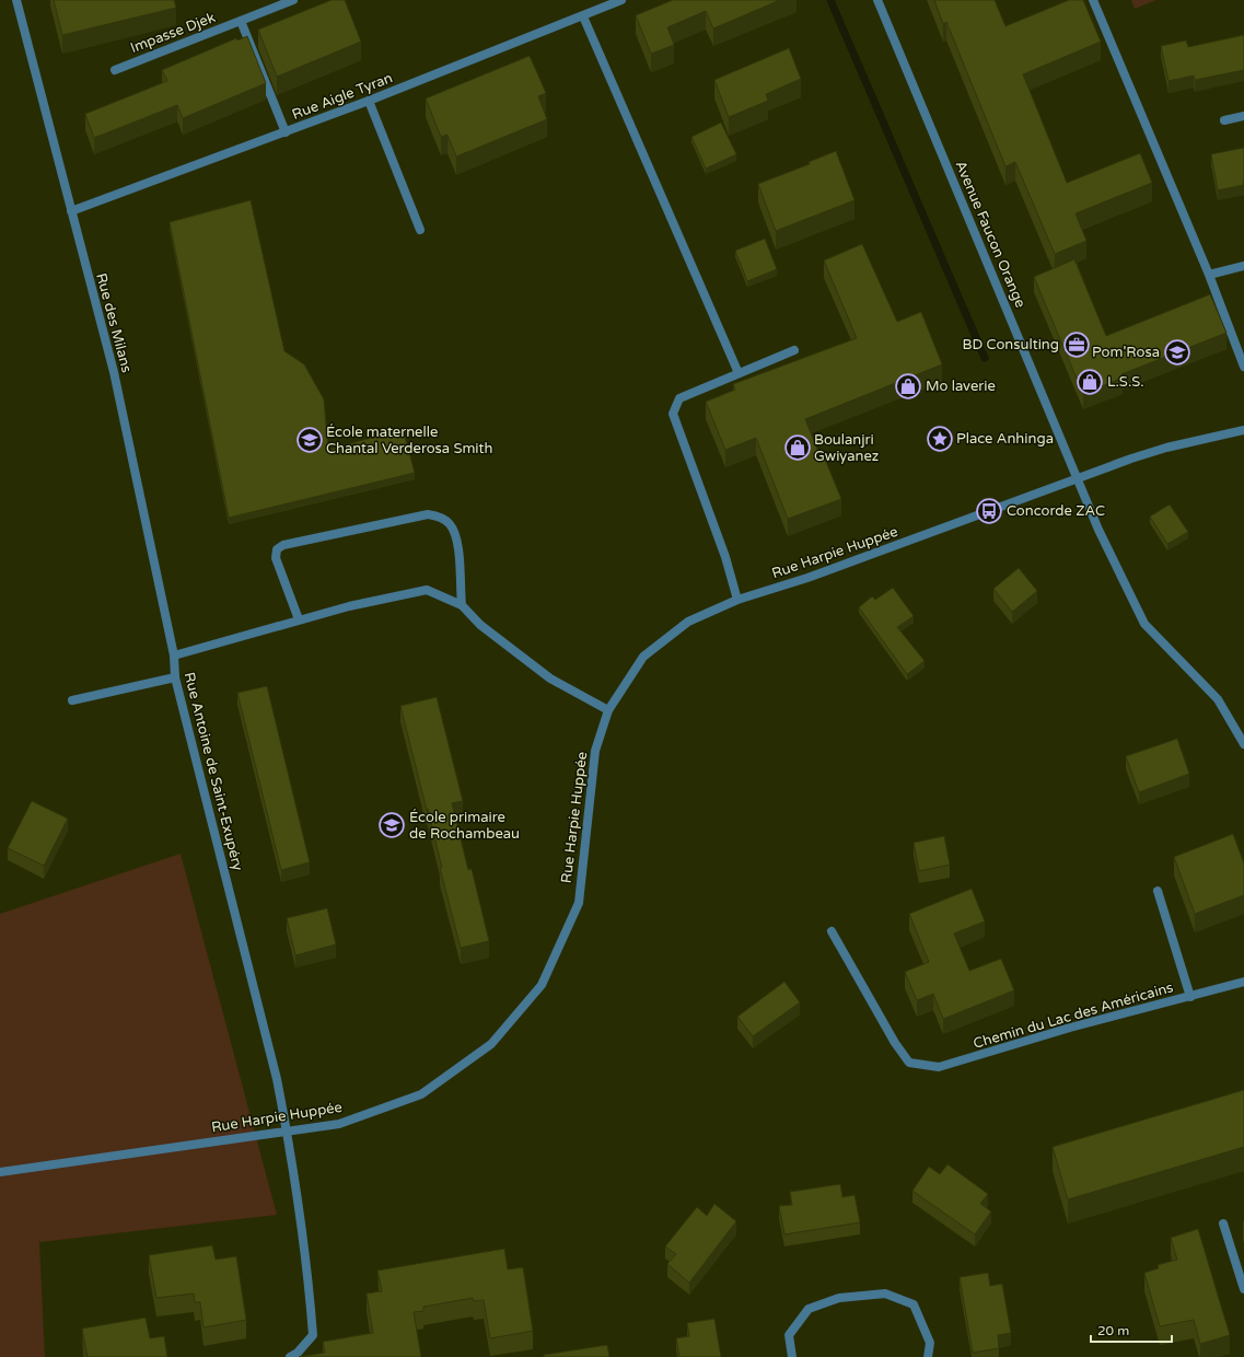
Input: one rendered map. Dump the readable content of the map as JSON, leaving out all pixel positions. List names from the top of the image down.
{
  "streets": {
    "street": [
      "Impasse Djek",
      "Rue Aigle Tyran",
      "Avenue Faucon Orange",
      "Rue des Milans",
      "Rue Harpie Huppée",
      "Rue Antoine de Saint-Exupéry",
      "Chemin du Lac des Américains"
    ]
  },
  "crossings": [
    ["Rue Aigle Tyran", "Rue des Milans"],
    ["Avenue Faucon Orange", "Rue Harpie Huppée"],
    ["Rue des Milans", "Rue Antoine de Saint-Exupéry"],
    ["Rue Harpie Huppée", "Rue Antoine de Saint-Exupéry"]
  ],
  "places": {
    "office": ["BD Consulting"],
    "school or university": ["Pom'Rosa", "École maternelle Chantal Verderosa Smith", "École primaire de Rochambeau"],
    "shop": ["L.S.S.", "Mo laverie", "Boulanjri Gwiyanez"],
    "place": ["Place Anhinga"],
    "bus stop": ["Concorde ZAC"]
  },
  "scale_bar": "20 m"
}
